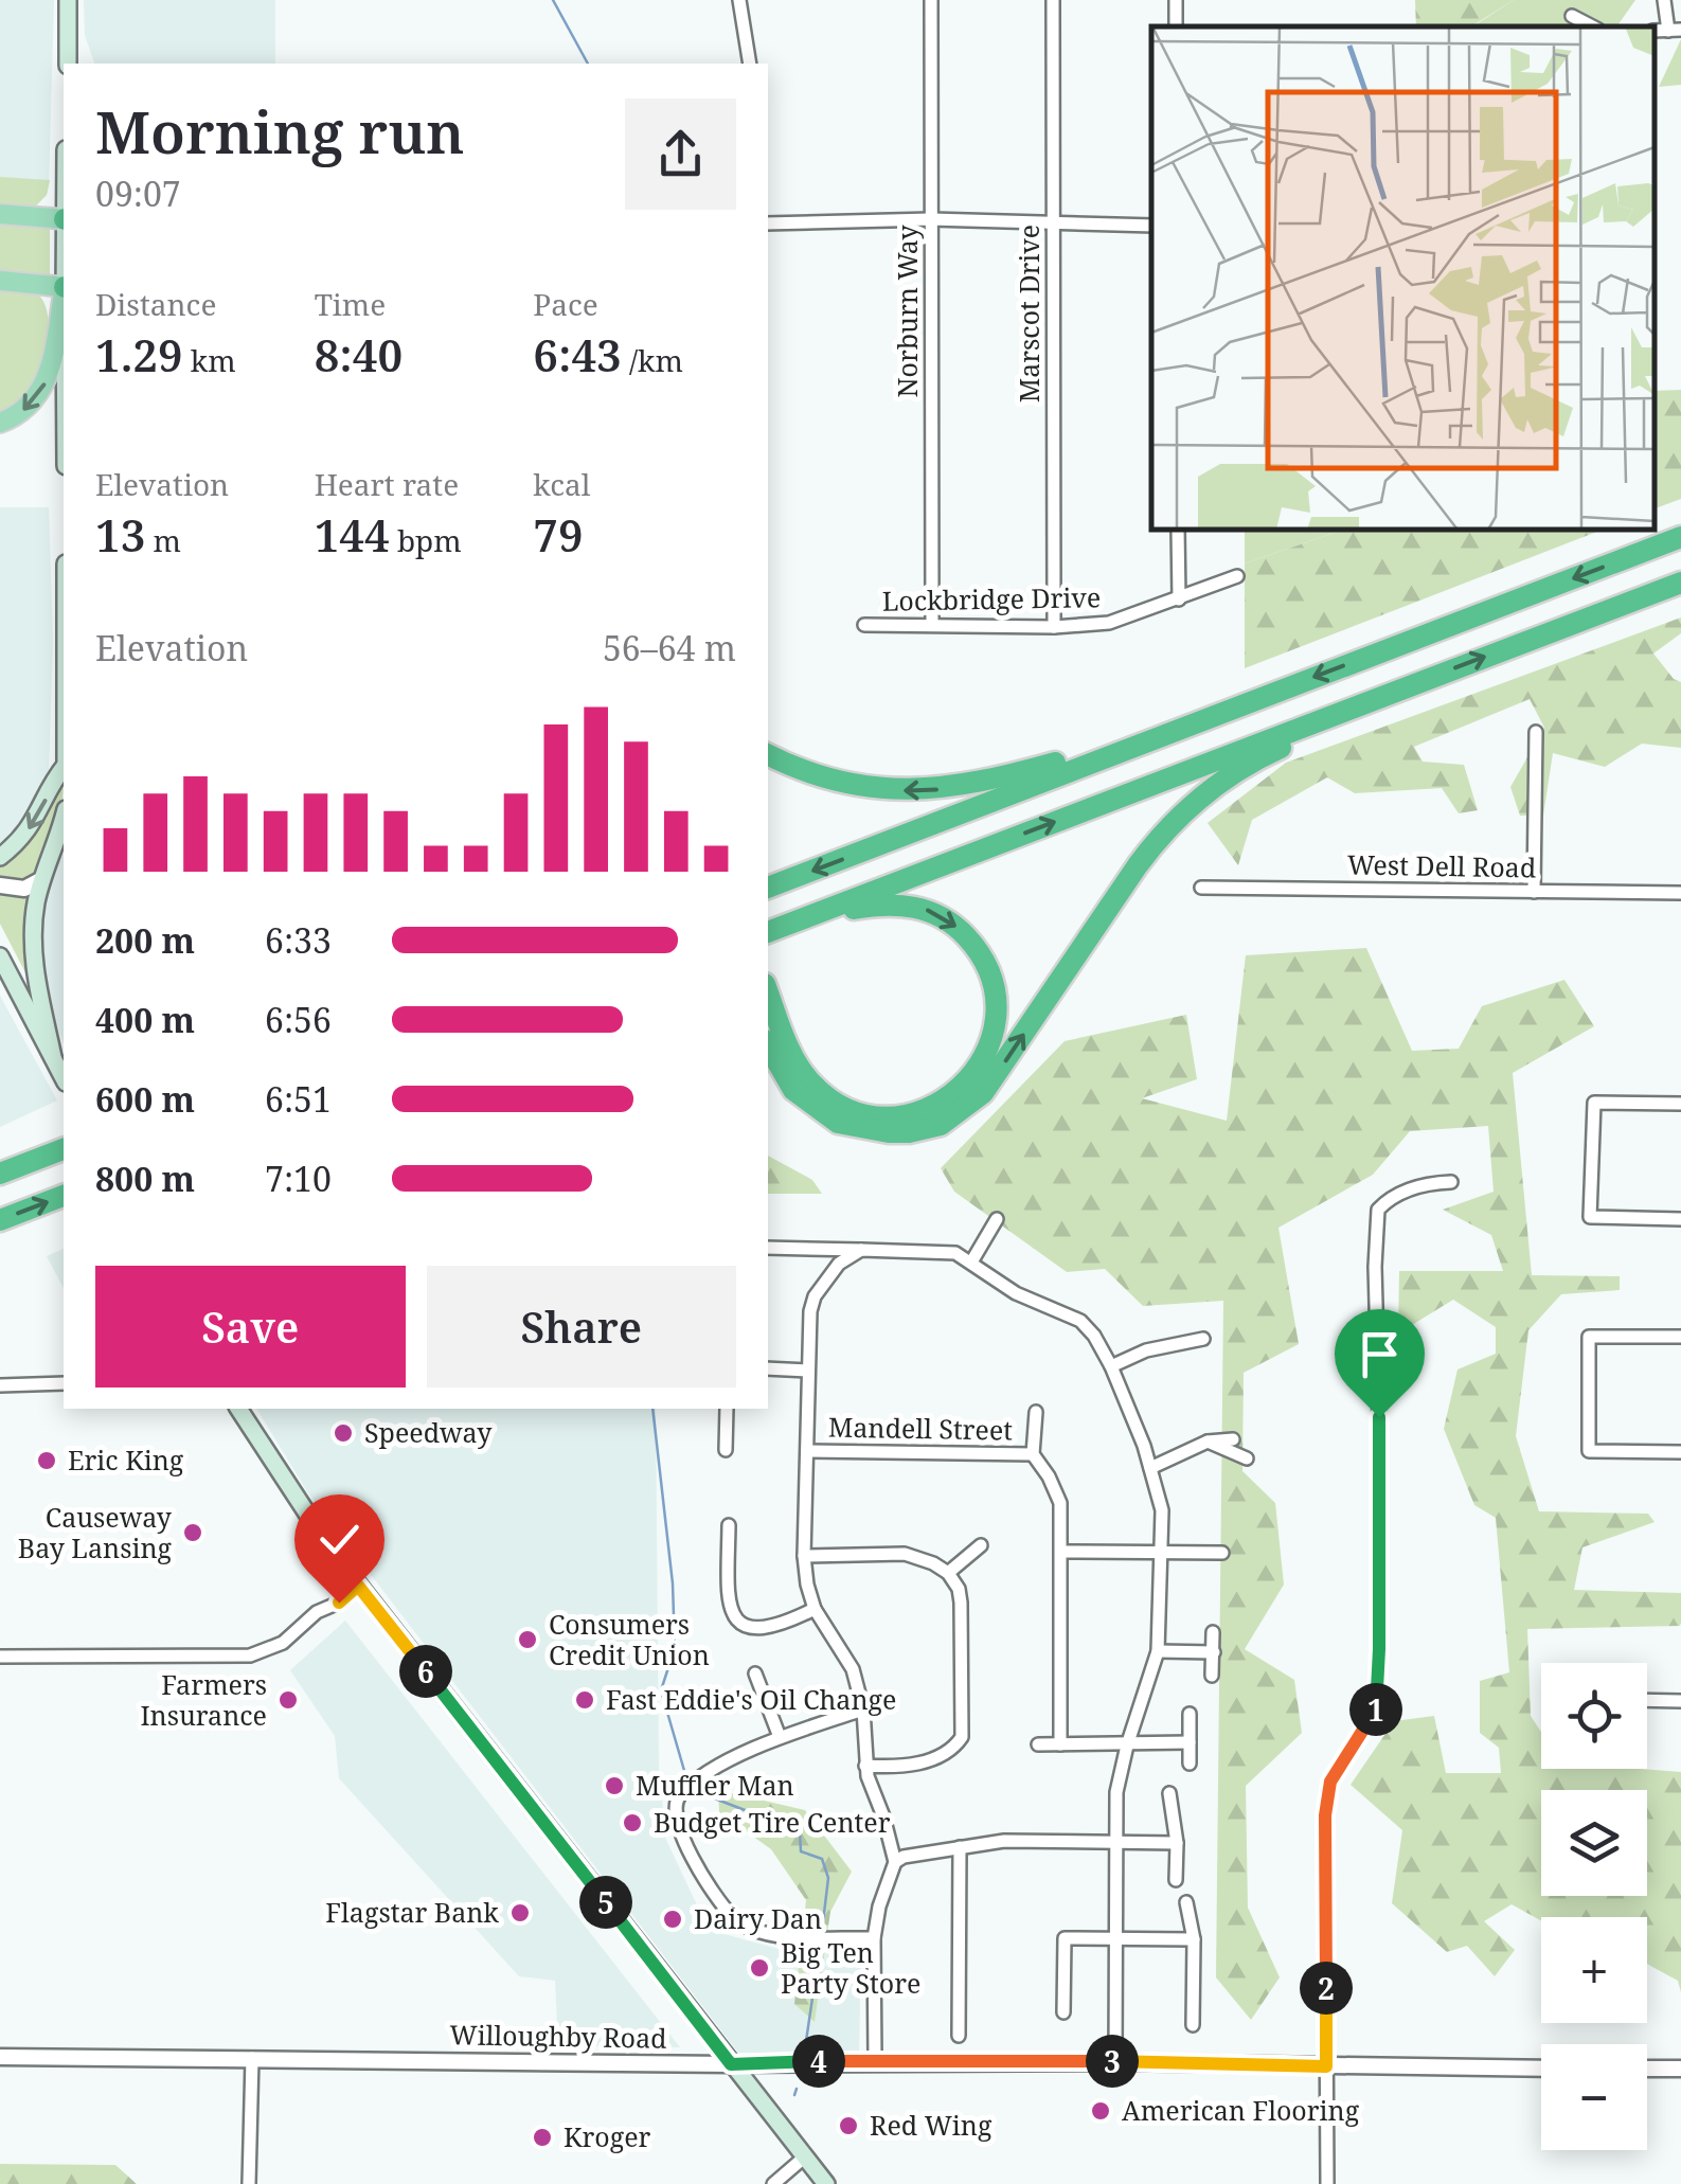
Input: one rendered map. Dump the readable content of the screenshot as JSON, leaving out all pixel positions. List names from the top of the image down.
{
  "streets": {
    "street": [
      "Norburn Way",
      "Marscot Drive",
      "Lockbridge Drive",
      "West Dell Road",
      "Mandell Street",
      "Willoughby Road"
    ]
  },
  "crossings": [
    ["Norburn Way", "Lockbridge Drive"],
    ["Marscot Drive", "Lockbridge Drive"]
  ],
  "places": [
    "Speedway",
    "Eric King",
    "Causeway Bay Lansing",
    "Consumers Credit Union",
    "Farmers Insurance",
    "Fast Eddie's Oil Change",
    "Muffler Man",
    "Budget Tire Center",
    "Flagstar Bank",
    "Dairy Dan",
    "Big Ten Party Store",
    "American Flooring",
    "Red Wing",
    "Kroger"
  ],
  "page": {
    "heading": ["Morning run", "09:07"],
    "stats": [
      ["Distance", "1.29 km"],
      ["Time", "8:40"],
      ["Pace", "6:43 /km"],
      ["Elevation", "13 m"],
      ["Heart rate", "144 bpm"],
      ["kcal", "79"]
    ],
    "chart": ["Elevation", "56–64 m"],
    "list": [
      {
        "name": "200 m",
        "note": "6:33"
      },
      {
        "name": "400 m",
        "note": "6:56"
      },
      {
        "name": "600 m",
        "note": "6:51"
      },
      {
        "name": "800 m",
        "note": "7:10"
      }
    ],
    "buttons": ["Save", "Share"],
    "pins": [
      "6",
      "1",
      "5",
      "2",
      "3",
      "4"
    ],
    "map_buttons": ["+", "−"]
  }
}
